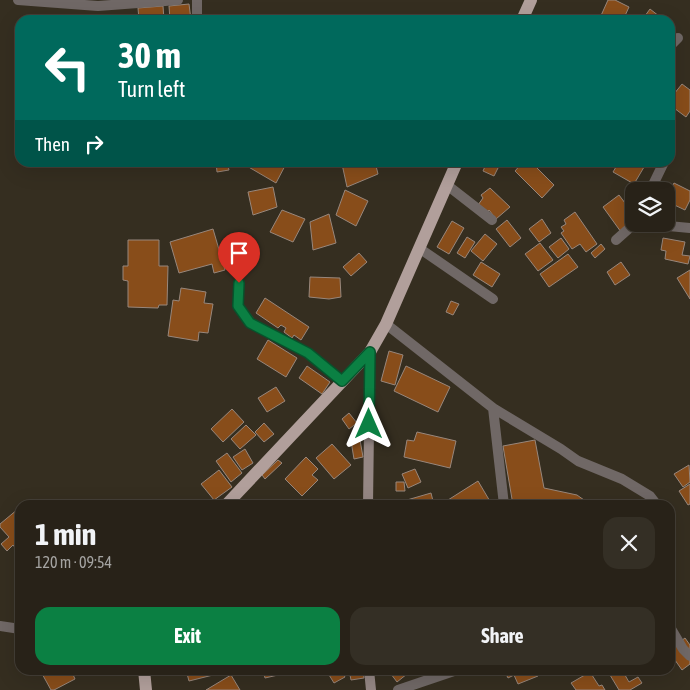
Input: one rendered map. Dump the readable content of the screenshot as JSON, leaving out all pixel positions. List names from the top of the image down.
{
  "page": {
    "turn": ["30 m", "Turn left"],
    "then": "Then",
    "heading": ["1 min", "120 m · 09:54"],
    "buttons": ["Exit", "Share"]
  }
}
